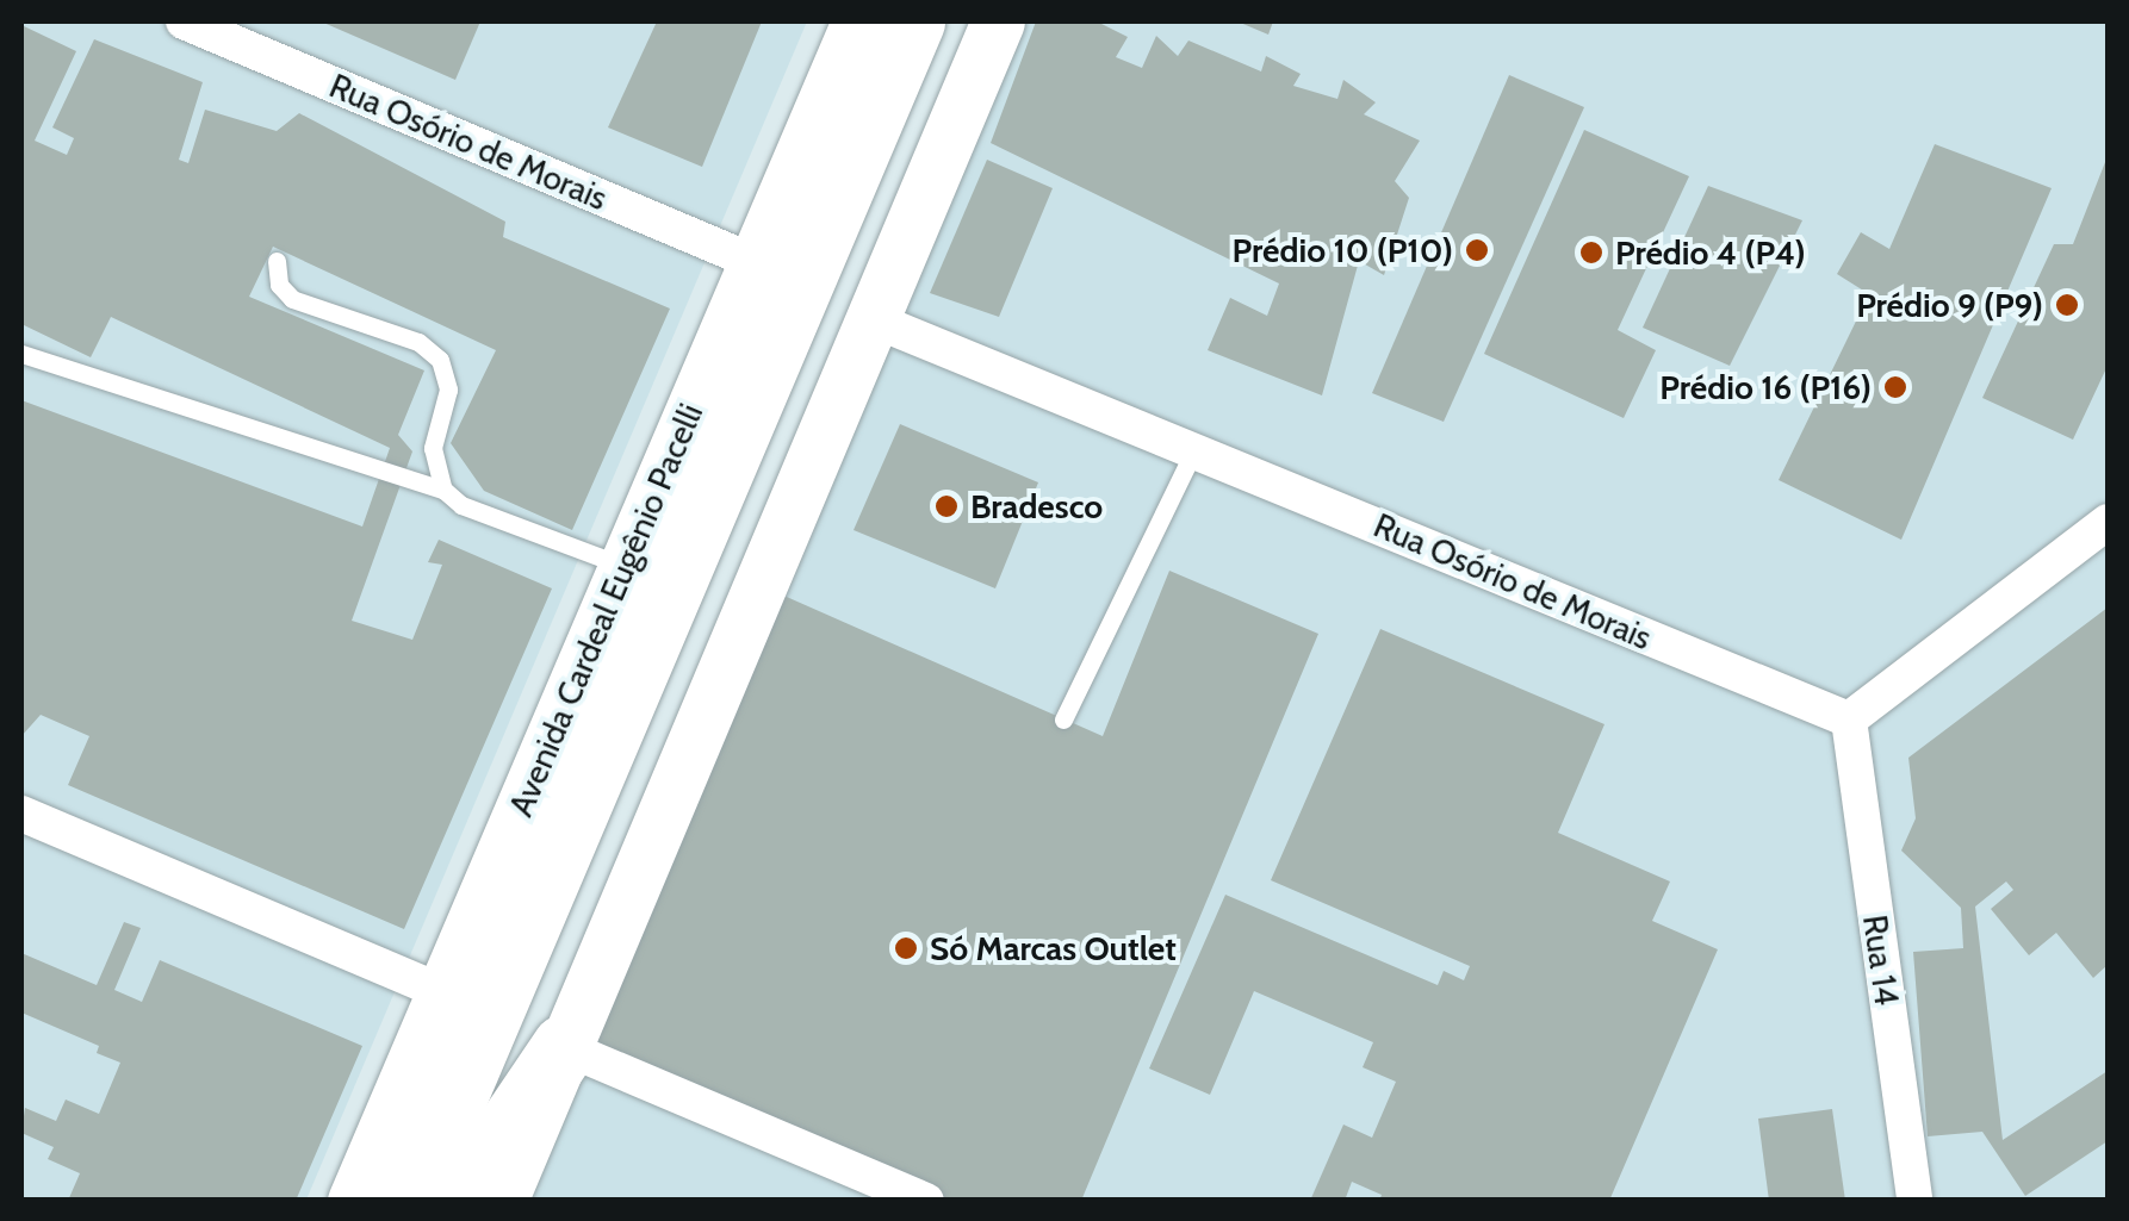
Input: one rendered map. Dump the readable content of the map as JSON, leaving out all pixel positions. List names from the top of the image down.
{
  "streets": {
    "highway": ["Avenida Cardeal Eugênio Pacelli"],
    "street": ["Rua Osório de Morais", "Rua 14"]
  },
  "crossings": [
    ["Rua Osório de Morais", "Avenida Cardeal Eugênio Pacelli"],
    ["Rua Osório de Morais", "Rua 14"]
  ],
  "places": [
    "Prédio 10 (P10)",
    "Prédio 4 (P4)",
    "Prédio 9 (P9)",
    "Prédio 16 (P16)",
    "Bradesco",
    "Só Marcas Outlet"
  ]
}
